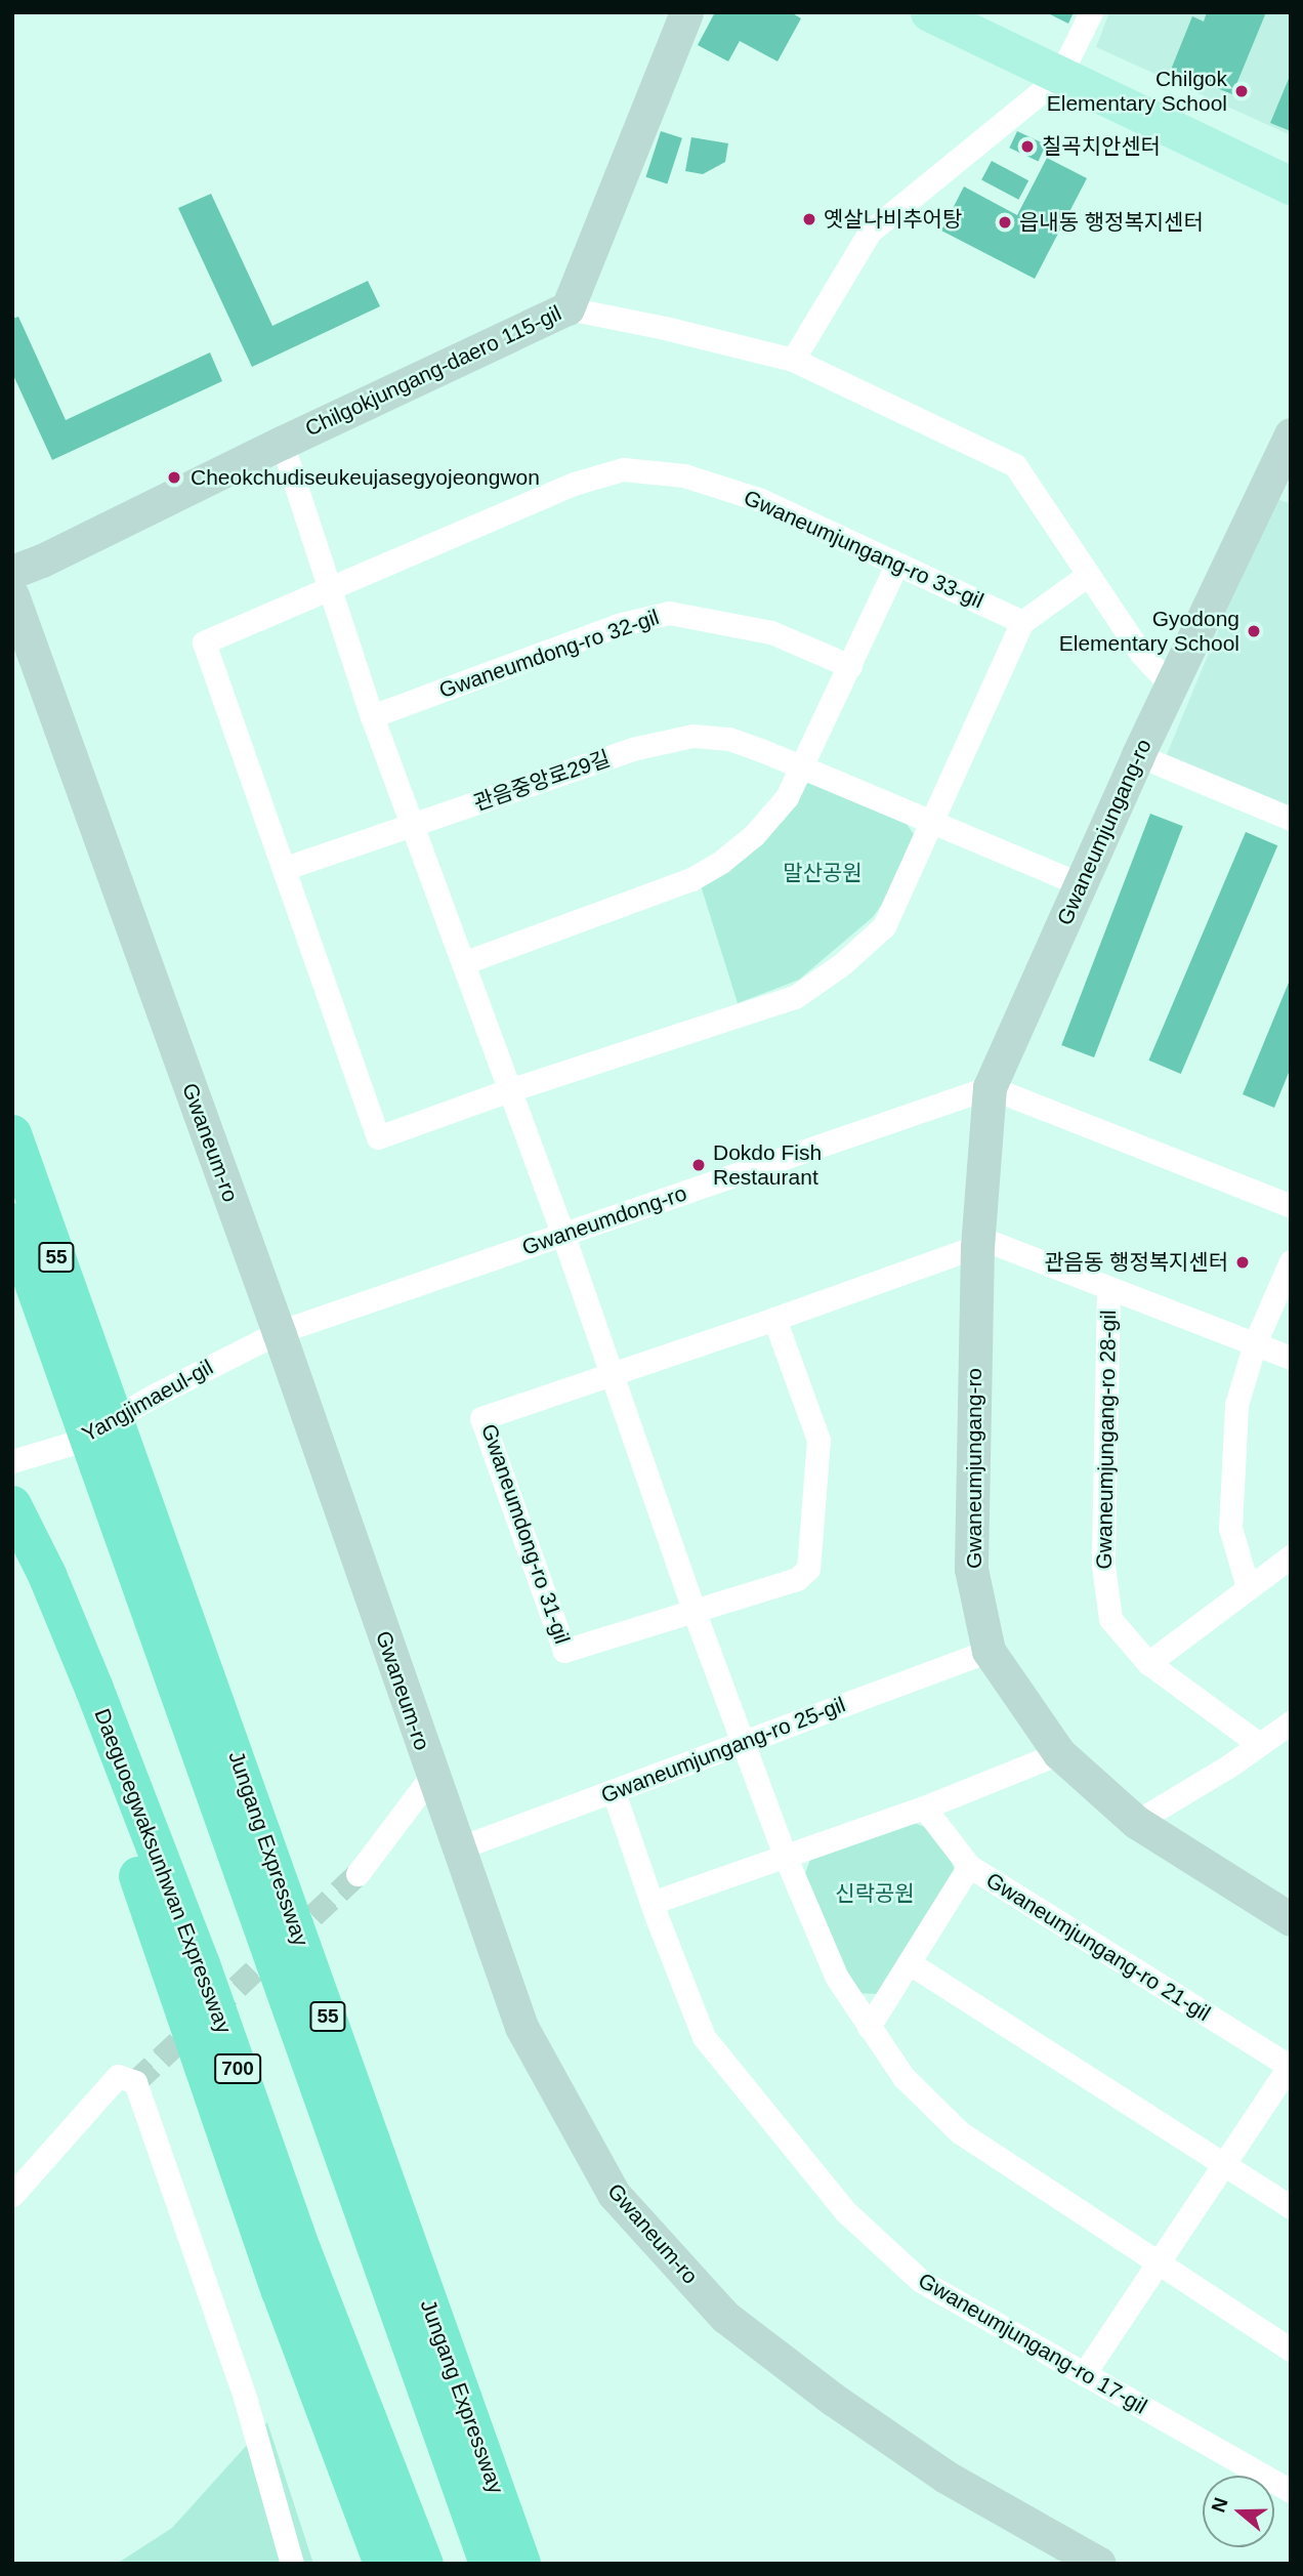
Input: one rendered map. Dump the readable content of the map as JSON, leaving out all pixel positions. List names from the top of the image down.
{
  "streets": {
    "highway": [
      "55",
      "Jungang Expressway",
      "Daeguoegwaksunhwan Expressway",
      "700"
    ],
    "main road": ["Chilgokjungang-daero 115-gil", "Gwaneumjungang-ro", "Gwaneum-ro"],
    "street": [
      "Gwaneumjungang-ro 33-gil",
      "Gwaneumdong-ro 32-gil",
      "관음중앙로29길",
      "Gwaneumdong-ro",
      "Yangjimaeul-gil",
      "Gwaneumjungang-ro 28-gil",
      "Gwaneumdong-ro 31-gil",
      "Gwaneumjungang-ro 25-gil",
      "Gwaneumjungang-ro 21-gil",
      "Gwaneumjungang-ro 17-gil"
    ]
  },
  "crossings": [
    ["관음중앙로29길", "Gwaneumjungang-ro"],
    ["Gwaneumjungang-ro", "Gwaneumdong-ro"],
    ["Gwaneumjungang-ro", "Gwaneumjungang-ro 28-gil"],
    ["Gwaneumjungang-ro", "Gwaneumjungang-ro 25-gil"],
    ["Gwaneum-ro", "Gwaneumdong-ro"],
    ["Gwaneum-ro", "Yangjimaeul-gil"],
    ["Gwaneum-ro", "Gwaneumjungang-ro 25-gil"],
    ["Gwaneumdong-ro", "Yangjimaeul-gil"],
    ["Gwaneumjungang-ro 25-gil", "Gwaneumjungang-ro 17-gil"],
    ["Gwaneumjungang-ro 21-gil", "Gwaneumjungang-ro 17-gil"]
  ],
  "parks": ["말산공원", "신락공원"],
  "places": [
    "Chilgok Elementary School",
    "칠곡치안센터",
    "옛살나비추어탕",
    "읍내동 행정복지센터",
    "Cheokchudiseukeujasegyojeongwon",
    "Gyodong Elementary School",
    "Dokdo Fish Restaurant",
    "관음동 행정복지센터"
  ],
  "north": "left"
}
